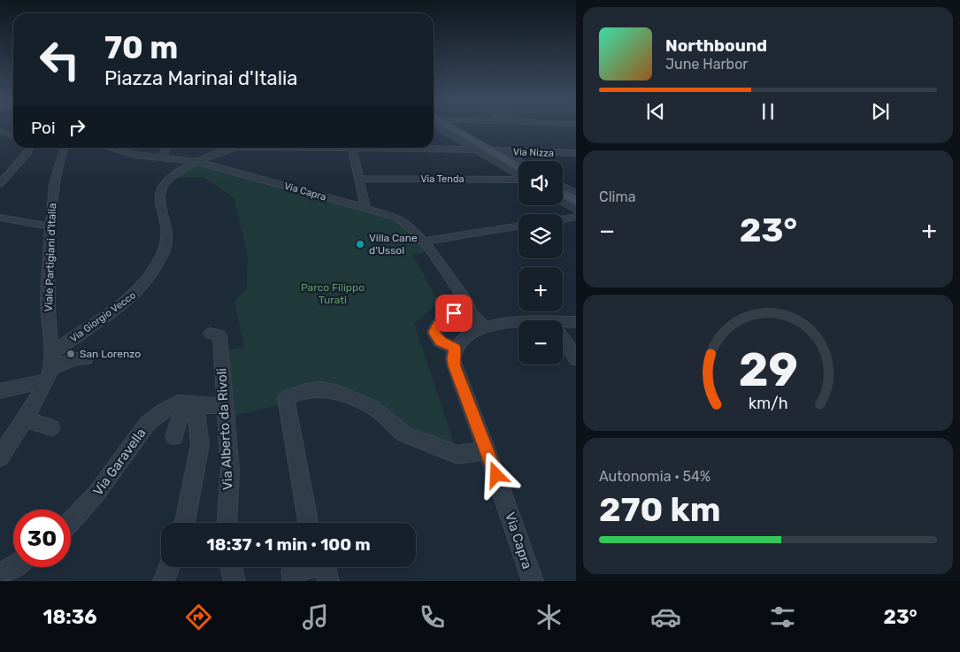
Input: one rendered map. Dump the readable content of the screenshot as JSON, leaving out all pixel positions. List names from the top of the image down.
{
  "streets": {
    "street": [
      "Via Nizza",
      "Via Tenda",
      "Via Capra",
      "Viale Partigiani d'Italia",
      "Via Giorgio Vecco",
      "Via Alberto da Rivoli",
      "Via Garavella"
    ]
  },
  "crossings": [
    ["Via Capra", "Via Giorgio Vecco"],
    ["Viale Partigiani d'Italia", "Via Giorgio Vecco"],
    ["Via Alberto da Rivoli", "Via Garavella"]
  ],
  "parks": ["Parco Filippo Turati"],
  "places": ["Villa Cane d'Ussol", "San Lorenzo"],
  "page": {
    "turn": ["70 m", "Piazza Marinai d'Italia"],
    "song": ["Northbound", "June Harbor"],
    "then": "Poi",
    "tile": [
      "Clima",
      ["Autonomia · 54%", "270 km"]
    ],
    "map_buttons": ["+", "−"],
    "heat": ["−", "23°", "+"],
    "limit": "30",
    "trip": "18:37 · 1 min · 100 m",
    "tabs": ["18:36", "23°"],
    "gauge": ["29", "km/h"]
  }
}
